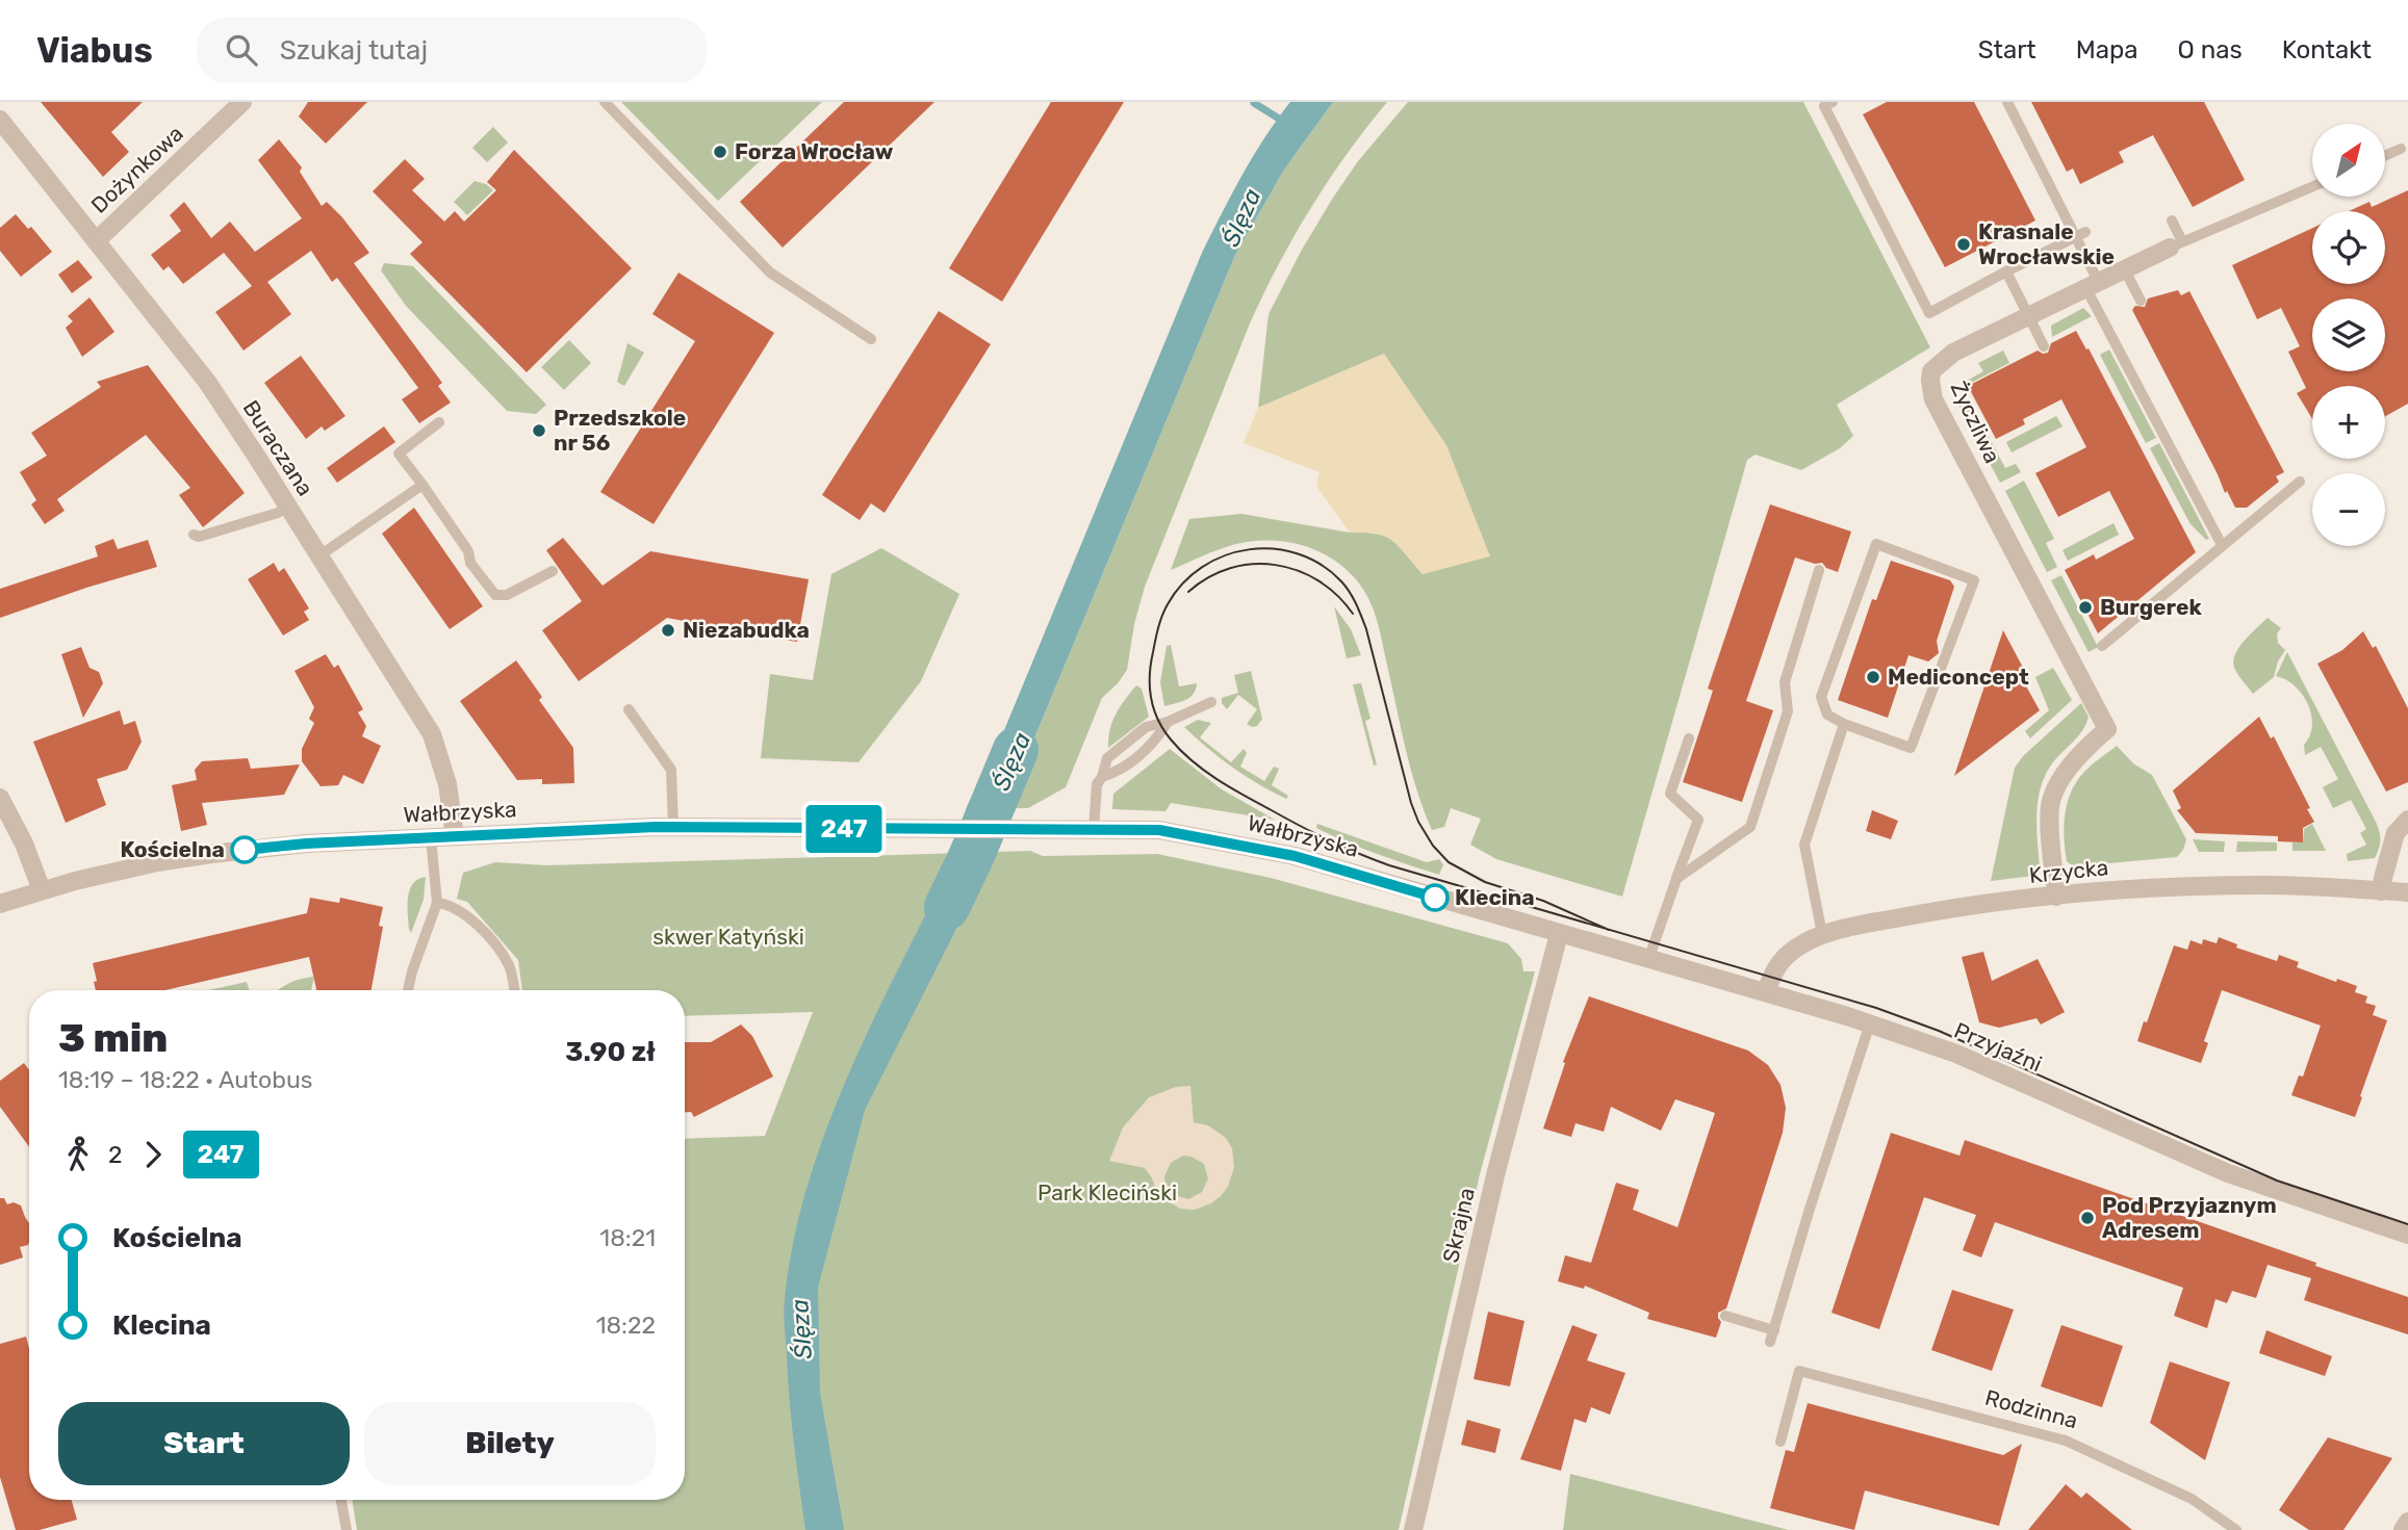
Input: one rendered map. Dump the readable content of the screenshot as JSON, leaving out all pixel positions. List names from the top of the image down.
{
  "streets": {
    "street": [
      "Dożynkowa",
      "Życzliwa",
      "Buraczana",
      "Wałbrzyska",
      "Krzycka",
      "Przyjaźni",
      "Skrajna"
    ],
    "lane": ["Rodzinna"]
  },
  "crossings": [
    ["Dożynkowa", "Buraczana"],
    ["Życzliwa", "Krzycka"],
    ["Buraczana", "Wałbrzyska"],
    ["Wałbrzyska", "Przyjaźni"],
    ["Wałbrzyska", "Skrajna"],
    ["Krzycka", "Przyjaźni"],
    ["Przyjaźni", "Skrajna"]
  ],
  "water": ["Ślęza"],
  "parks": ["skwer Katyński", "Park Kleciński"],
  "places": [
    "Forza Wrocław",
    "Krasnale Wrocławskie",
    "Przedszkole nr 56",
    "Burgerek",
    "Niezabudka",
    "Mediconcept",
    "Kościelna",
    "Klecina",
    "Pod Przyjaznym Adresem"
  ],
  "lines": ["bus line 247"],
  "north": "top right",
  "page": {
    "header": "Viabus",
    "search": "Szukaj tutaj",
    "nav": [
      "Start",
      "Mapa",
      "O nas",
      "Kontakt"
    ],
    "on_map": "247",
    "map_buttons": ["+", "−"],
    "heading": ["3 min", "18:19 – 18:22 · Autobus", "3.90 zł"],
    "legs": ["2", "247"],
    "list": [
      {
        "name": "Kościelna",
        "value": "18:21"
      },
      {
        "name": "Klecina",
        "value": "18:22"
      }
    ],
    "buttons": ["Start", "Bilety"]
  }
}
